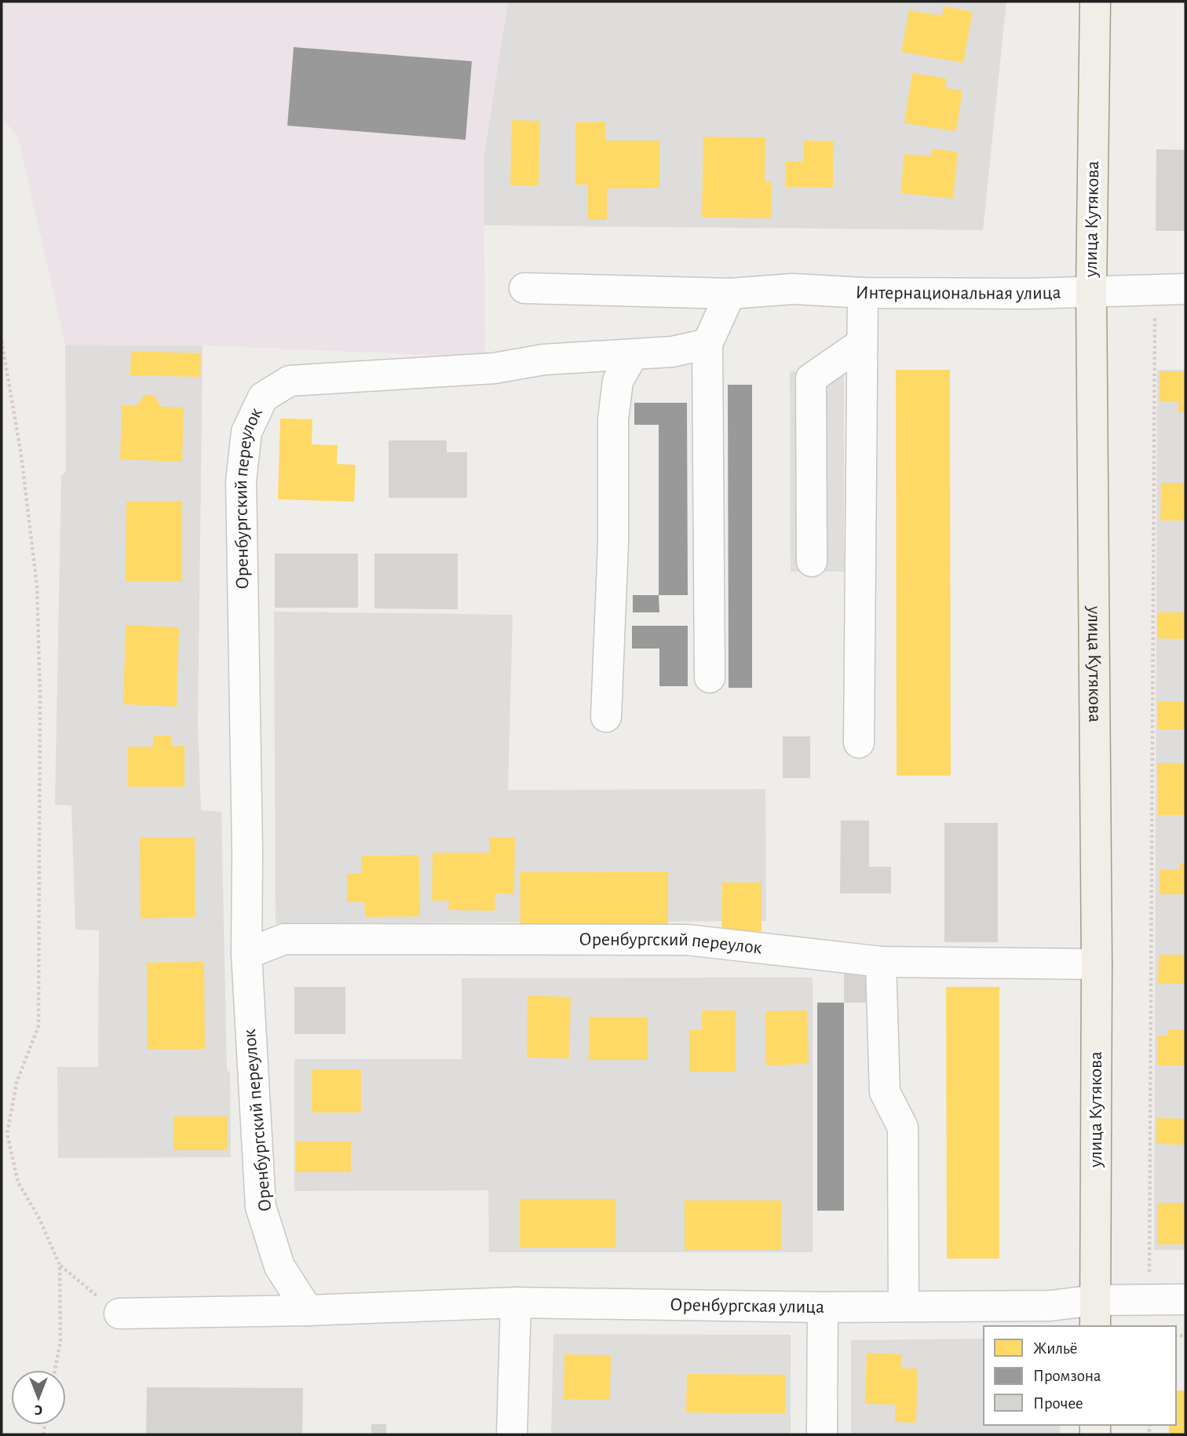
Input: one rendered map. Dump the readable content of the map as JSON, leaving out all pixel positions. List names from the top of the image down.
{
  "streets": {
    "main road": ["улица Кутякова"],
    "street": ["Интернациональная улица", "Оренбургский переулок", "Оренбургская улица"]
  },
  "crossings": [
    ["улица Кутякова", "Интернациональная улица"],
    ["улица Кутякова", "Оренбургский переулок"],
    ["улица Кутякова", "Оренбургская улица"],
    ["Оренбургский переулок", "Оренбургская улица"]
  ],
  "legend": ["Жильё", "Промзона", "Прочее"],
  "north": "bottom"
}
